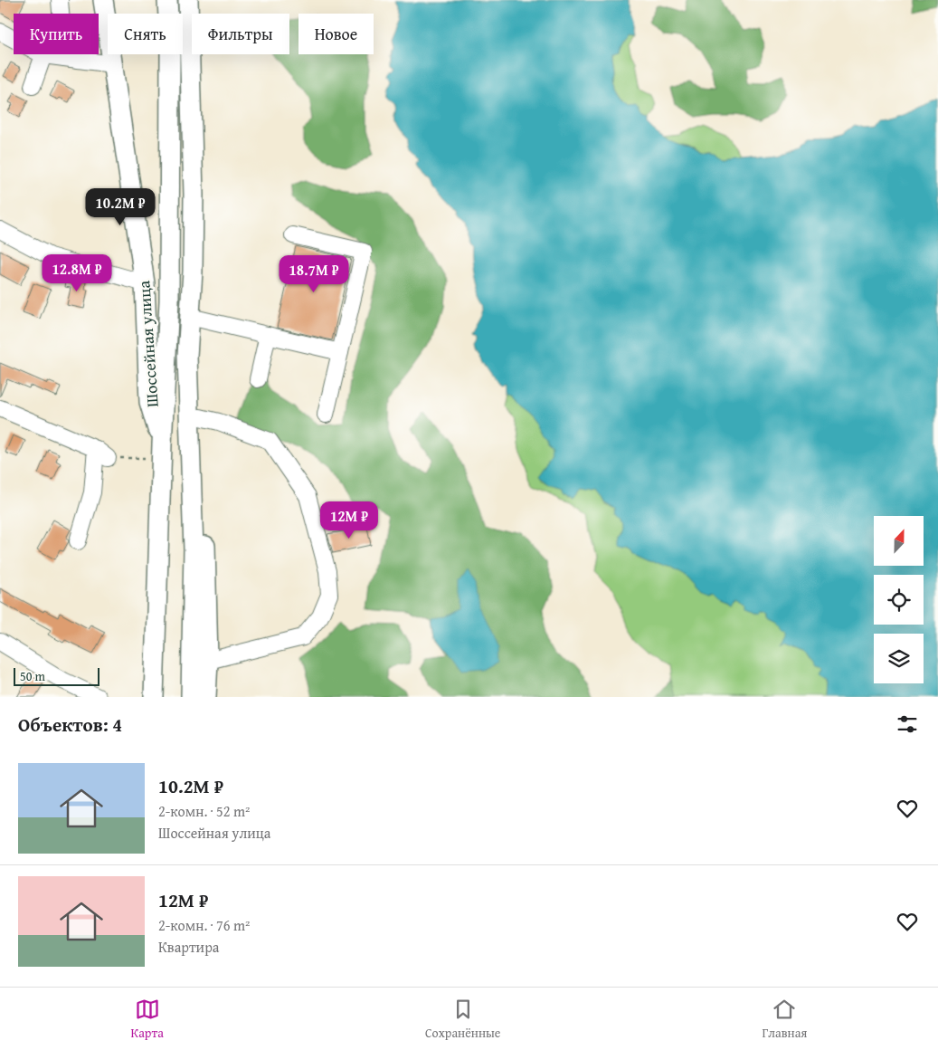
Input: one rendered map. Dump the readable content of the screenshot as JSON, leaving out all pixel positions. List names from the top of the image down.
{
  "streets": {
    "main road": ["Шоссейная улица"]
  },
  "scale_bar": "50 m",
  "north": "top",
  "page": {
    "chip": [
      "Купить",
      "Снять",
      "Фильтры",
      "Новое"
    ],
    "price": [
      "10.2M ₽",
      "12.8M ₽",
      "18.7M ₽",
      "12M ₽"
    ],
    "scale": "50 m",
    "heading": "Объектов: 4",
    "list": [
      {
        "name": "10.2M ₽",
        "note": "2-комн. · 52 m² · Шоссейная улица"
      },
      {
        "name": "12M ₽",
        "note": "2-комн. · 76 m² · Квартира"
      }
    ],
    "tabs": ["Карта", "Сохранённые", "Главная"]
  }
}
